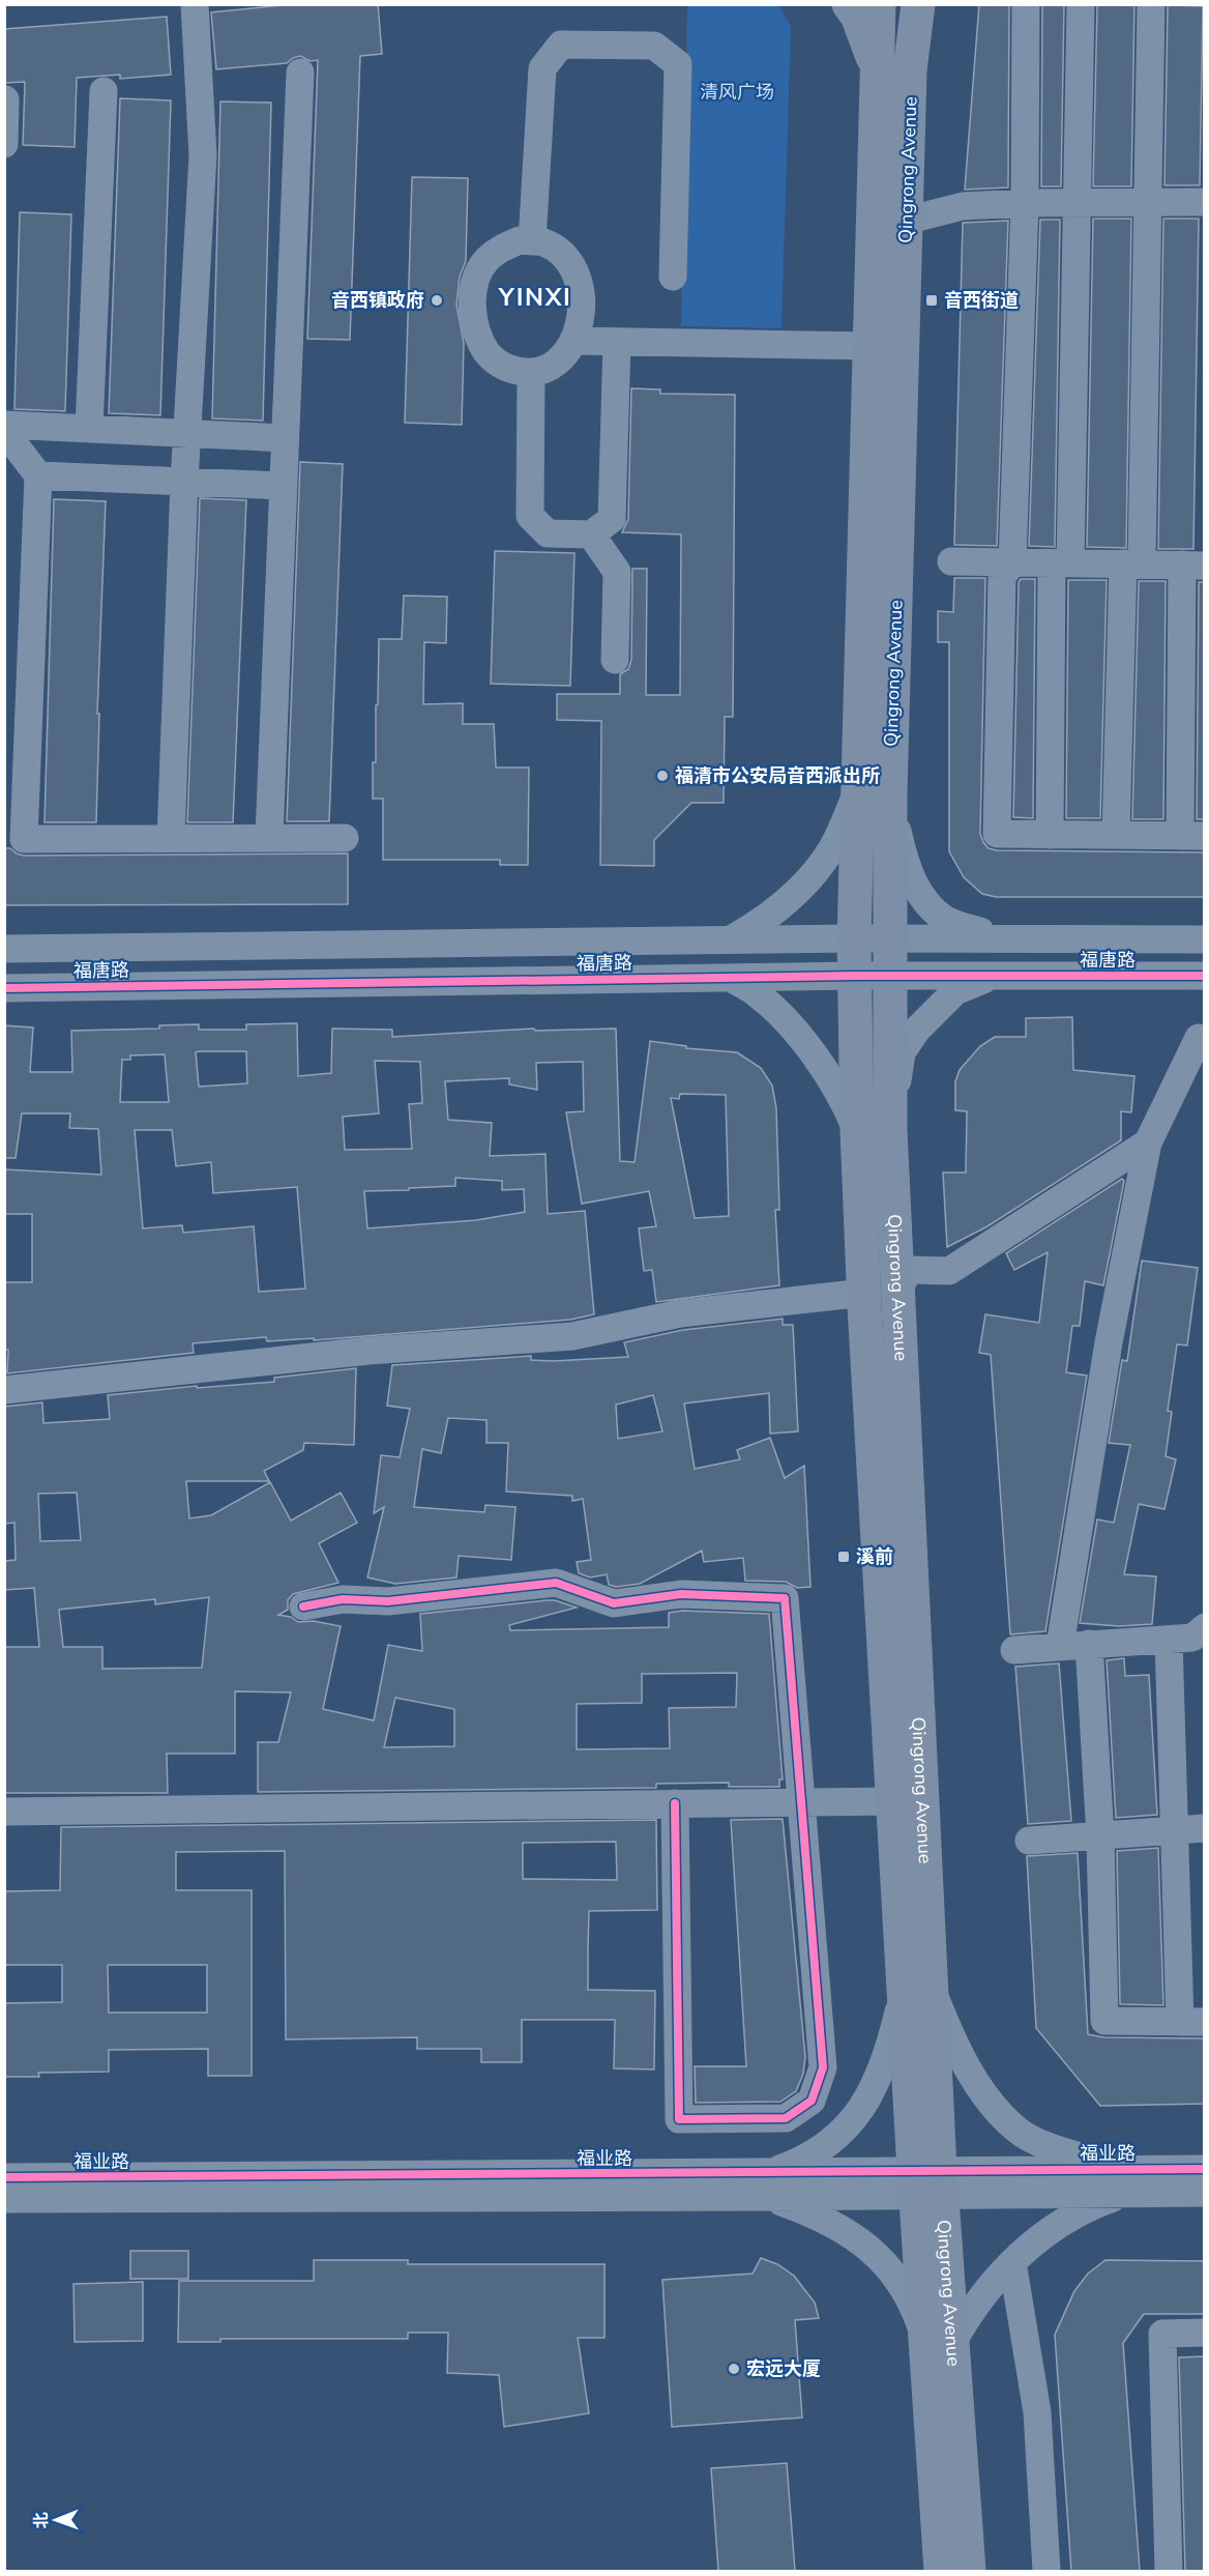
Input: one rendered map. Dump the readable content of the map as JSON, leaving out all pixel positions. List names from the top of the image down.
{
  "streets": {
    "main road": ["Qingrong Avenue"],
    "street": ["福唐路", "福业路"]
  },
  "crossings": [
    ["Qingrong Avenue", "福唐路"],
    ["Qingrong Avenue", "福业路"]
  ],
  "districts": ["YINXI"],
  "parks": ["清风广场"],
  "places": {
    "other": ["音西镇政府", "福清市公安局音西派出所", "宏远大厦"],
    "transit": ["音西街道", "溪前"]
  },
  "north": "left"
}
